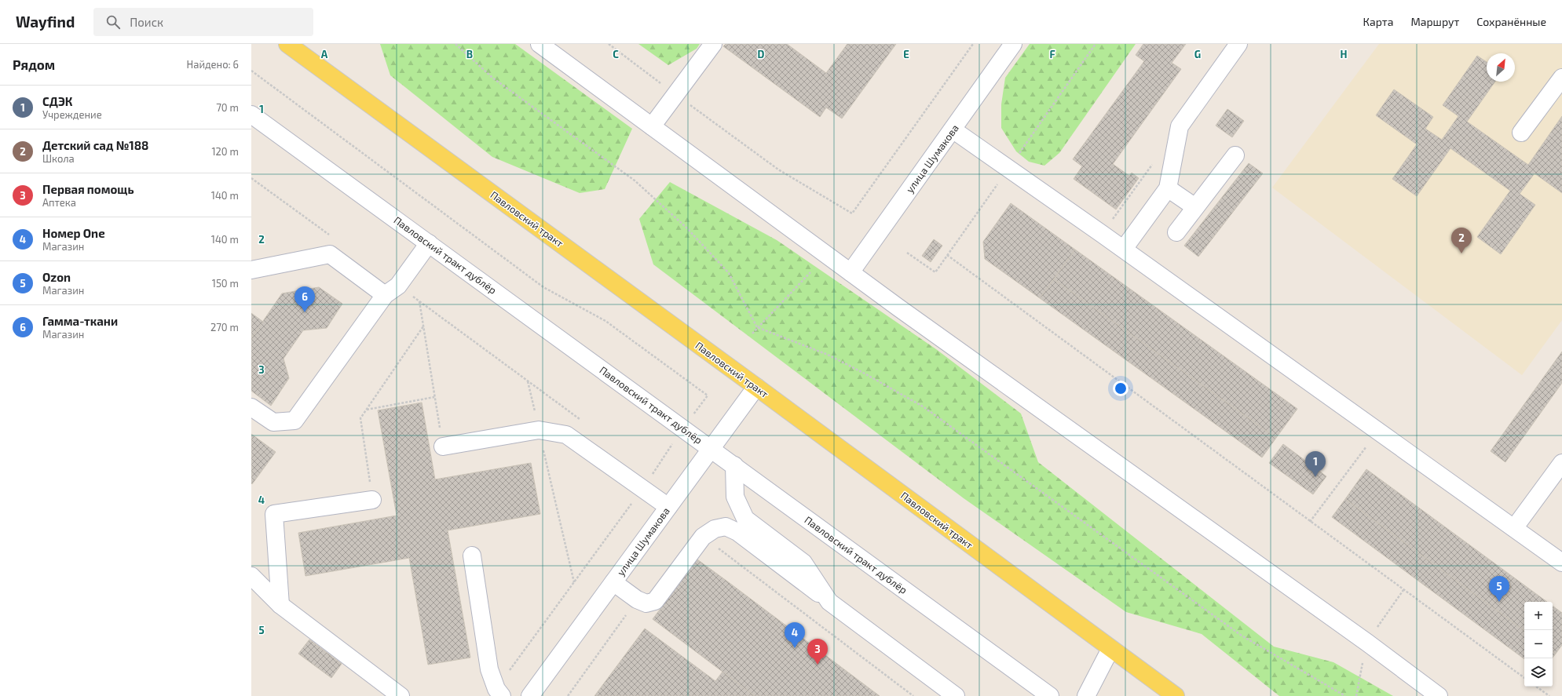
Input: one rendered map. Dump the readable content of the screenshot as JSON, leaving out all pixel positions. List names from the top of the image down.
{
  "streets": {
    "main road": ["Павловский тракт"],
    "street": ["улица Шумакова", "Павловский тракт дублёр"]
  },
  "crossings": [
    ["улица Шумакова", "Павловский тракт"],
    ["улица Шумакова", "Павловский тракт дублёр"]
  ],
  "north": "top right",
  "page": {
    "header": "Wayfind",
    "search": "Поиск",
    "nav": ["Карта", "Маршрут", "Сохранённые"],
    "heading": ["Рядом", "Найдено: 6"],
    "list": [
      {
        "mark": "1",
        "name": "СДЭК",
        "note": "Учреждение",
        "value": "70 m"
      },
      {
        "mark": "2",
        "name": "Детский сад №188",
        "note": "Школа",
        "value": "120 m"
      },
      {
        "mark": "3",
        "name": "Первая помощь",
        "note": "Аптека",
        "value": "140 m"
      },
      {
        "mark": "4",
        "name": "Номер One",
        "note": "Магазин",
        "value": "140 m"
      },
      {
        "mark": "5",
        "name": "Ozon",
        "note": "Магазин",
        "value": "150 m"
      },
      {
        "mark": "6",
        "name": "Гамма-ткани",
        "note": "Магазин",
        "value": "270 m"
      }
    ],
    "pins": [
      "2",
      "6",
      "1",
      "5",
      "4",
      "3"
    ],
    "map_buttons": ["+", "−"]
  },
  "grid": {
    "columns": [
      "A",
      "B",
      "C",
      "D",
      "E",
      "F",
      "G",
      "H"
    ],
    "rows": [
      "1",
      "2",
      "3",
      "4",
      "5"
    ]
  }
}
